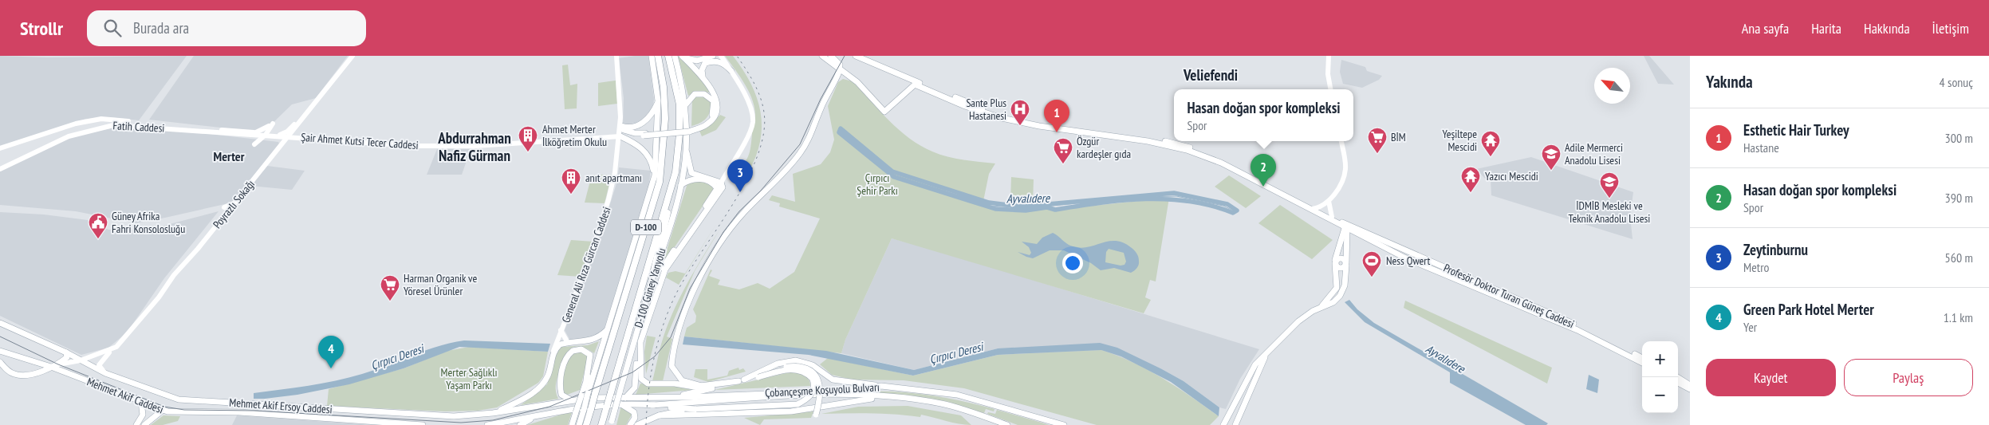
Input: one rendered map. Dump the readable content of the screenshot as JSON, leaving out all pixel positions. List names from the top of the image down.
{
  "streets": {
    "highway": ["D-100"],
    "main road": [
      "Fatih Caddesi",
      "Şair Ahmet Kutsi Tecer Caddesi",
      "Poyrazlı Sokağı",
      "General Ali Rıza Gürcan Caddesi",
      "D-100 Güney Yanyolu",
      "Profesör Doktor Turan Güneş Caddesi",
      "Çobançeşme Koşuyolu Bulvarı",
      "Mehmet Akif Caddesi",
      "Mehmet Akif Ersoy Caddesi"
    ]
  },
  "crossings": [
    ["Fatih Caddesi", "Şair Ahmet Kutsi Tecer Caddesi"],
    ["Fatih Caddesi", "Poyrazlı Sokağı"],
    ["Şair Ahmet Kutsi Tecer Caddesi", "Poyrazlı Sokağı"],
    ["Şair Ahmet Kutsi Tecer Caddesi", "General Ali Rıza Gürcan Caddesi"],
    ["Poyrazlı Sokağı", "Mehmet Akif Ersoy Caddesi"],
    ["D-100", "Çobançeşme Koşuyolu Bulvarı"],
    ["D-100", "Mehmet Akif Ersoy Caddesi"],
    ["Çobançeşme Koşuyolu Bulvarı", "Mehmet Akif Ersoy Caddesi"]
  ],
  "districts": ["Veliefendi", "Abdurrahman Nafiz Gürman", "Merter"],
  "water": ["Ayvalıdere", "Çırpıcı Deresi"],
  "parks": ["Çırpıcı Şehir Parkı", "Merter Sağlıklı Yaşam Parkı"],
  "places": {
    "hospital": ["Sante Plus Hastanesi"],
    "building": ["Ahmet Merter İlköğretim Okulu", "anıt apartmanı"],
    "supermarket": ["BİM", "Özgür kardeşler gıda", "Harman Organik ve Yöresel Ürünler"],
    "temple": ["Yeşiltepe Mescidi", "Yazıcı Mescidi"],
    "school or university": ["Adile Mermerci Anadolu Lisesi", "İDMİB Mesleki ve Teknik Anadolu Lisesi"],
    "public building": ["Güney Afrika Fahri Konsolosluğu"],
    "sports": ["Ness Qwert"]
  },
  "north": "top left",
  "page": {
    "header": "Strollr",
    "search": "Burada ara",
    "nav": [
      "Ana sayfa",
      "Harita",
      "Hakkında",
      "İletişim"
    ],
    "heading": ["Yakında", "4 sonuç"],
    "popup": ["Hasan doğan spor kompleksi", "Spor"],
    "pins": [
      "1",
      "2",
      "3",
      "4"
    ],
    "list": [
      {
        "mark": "1",
        "name": "Esthetic Hair Turkey",
        "note": "Hastane",
        "value": "300 m"
      },
      {
        "mark": "2",
        "name": "Hasan doğan spor kompleksi",
        "note": "Spor",
        "value": "390 m"
      },
      {
        "mark": "3",
        "name": "Zeytinburnu",
        "note": "Metro",
        "value": "560 m"
      },
      {
        "mark": "4",
        "name": "Green Park Hotel Merter",
        "note": "Yer",
        "value": "1.1 km"
      }
    ],
    "map_buttons": ["+", "−"],
    "buttons": ["Kaydet", "Paylaş"]
  }
}
